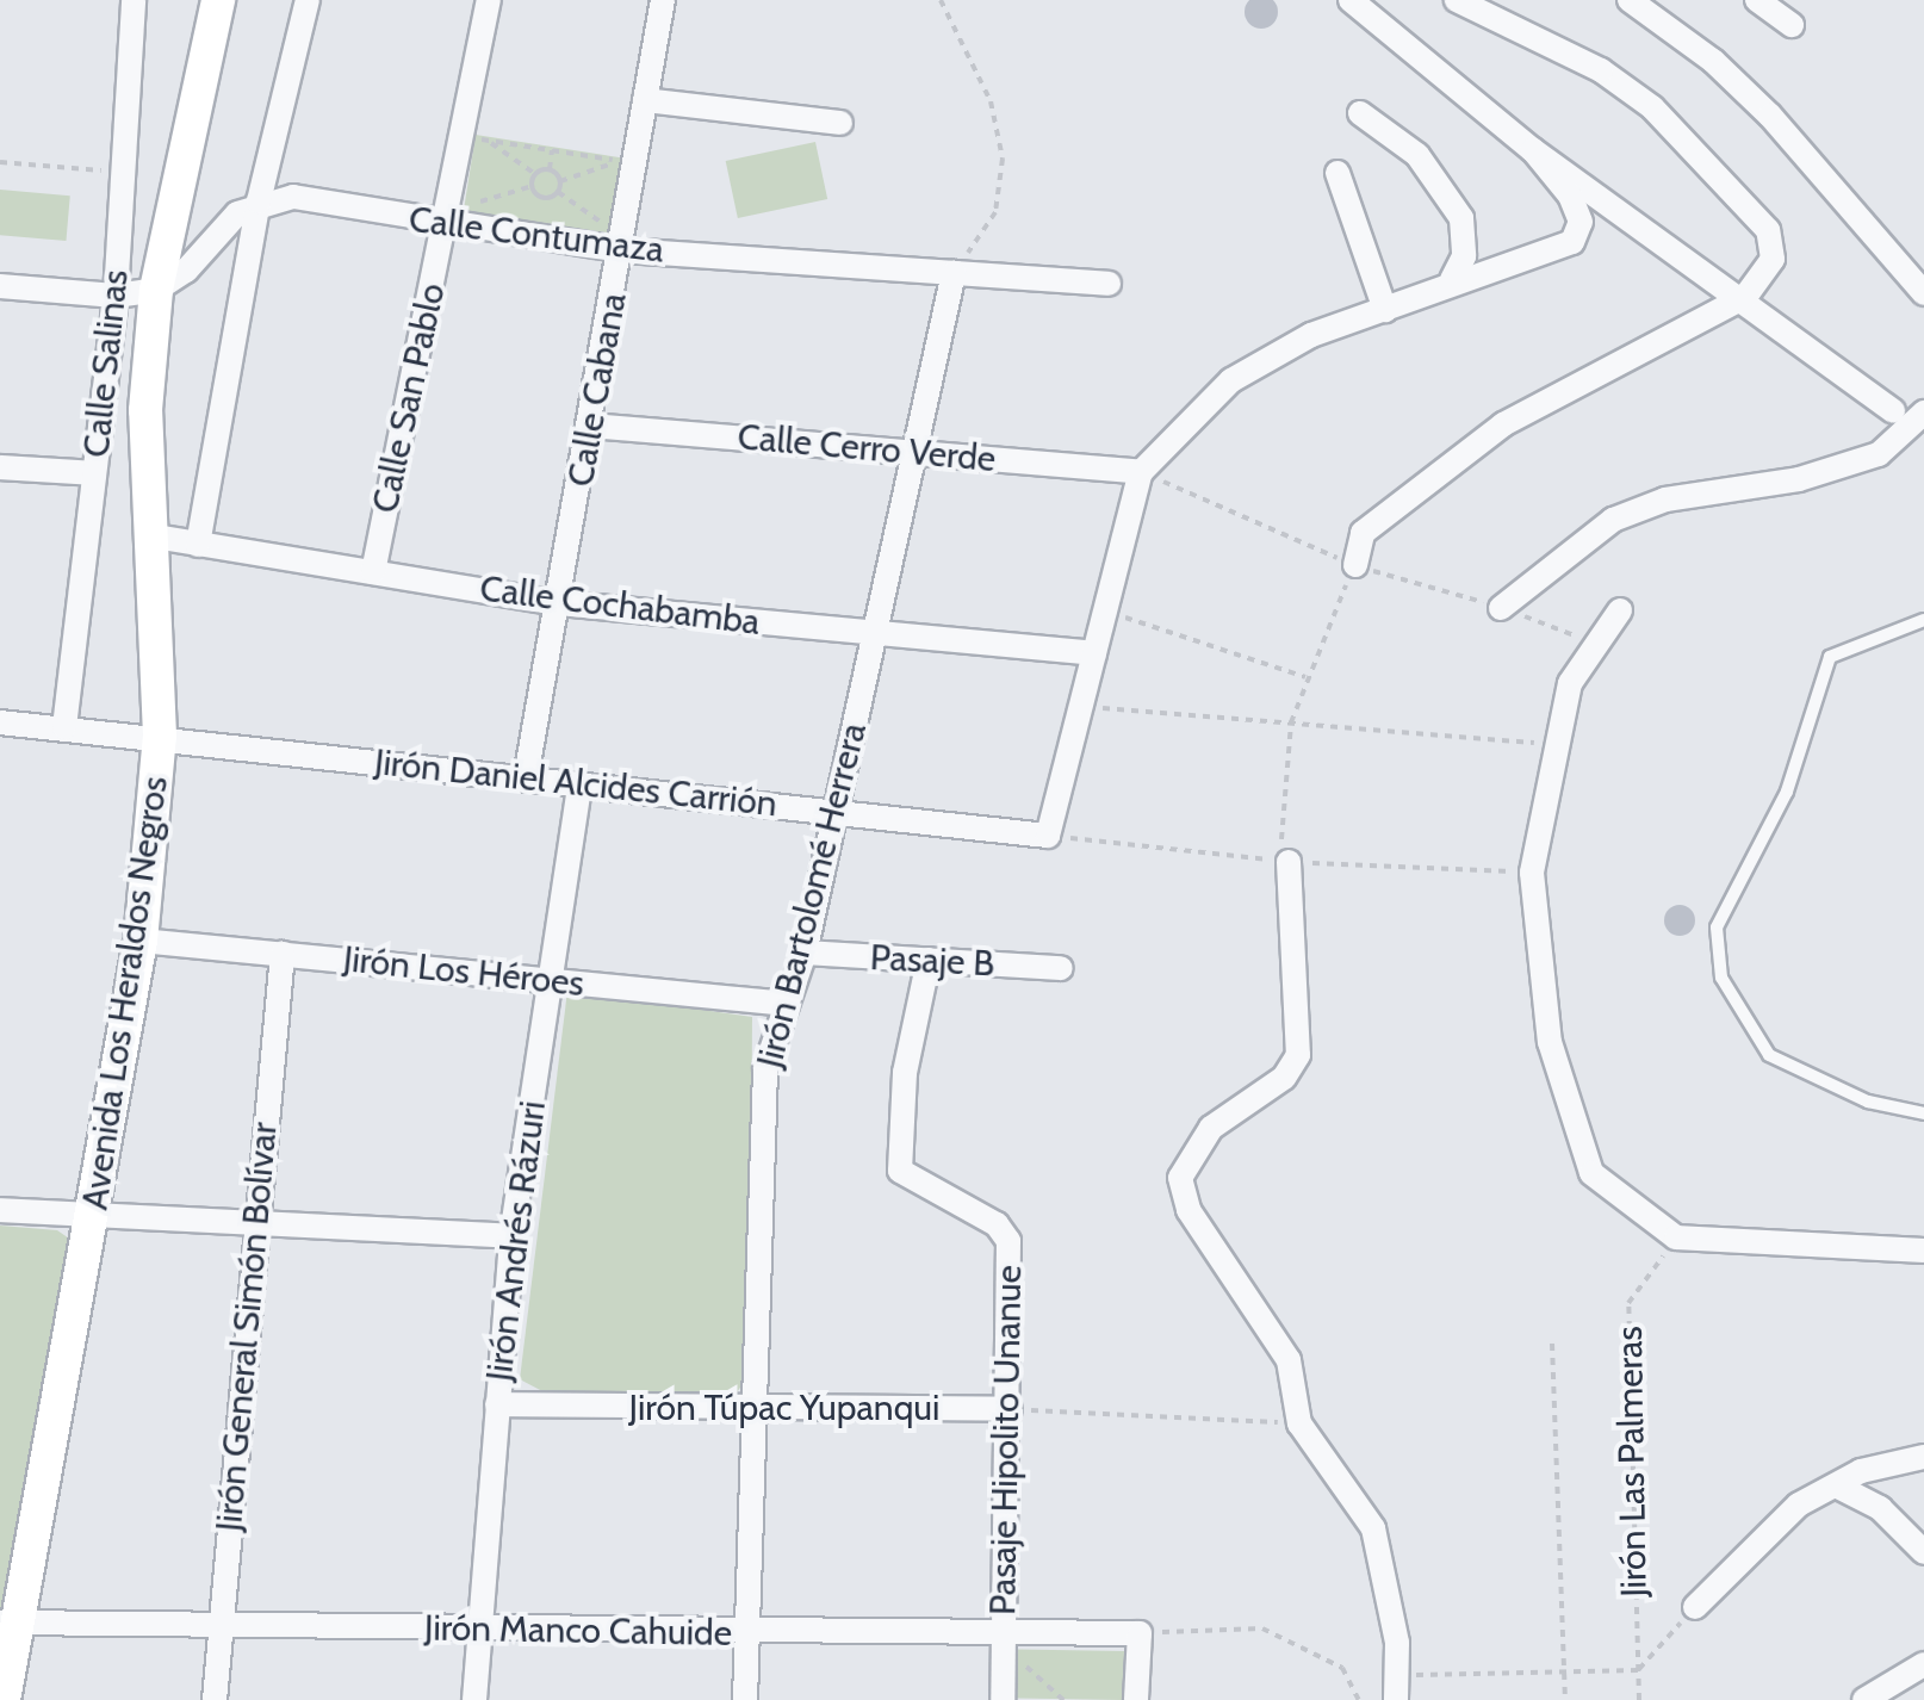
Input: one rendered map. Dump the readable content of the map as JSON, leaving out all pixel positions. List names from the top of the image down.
{
  "streets": {
    "street": [
      "Calle Contumaza",
      "Calle Salinas",
      "Calle Cabana",
      "Calle San Pablo",
      "Calle Cerro Verde",
      "Calle Cochabamba",
      "Jirón Daniel Alcides Carrión",
      "Jirón Bartolomé Herrera",
      "Pasaje B",
      "Jirón Los Héroes",
      "Avenida Los Heraldos Negros",
      "Jirón Andrés Rázuri",
      "Jirón General Simón Bolívar",
      "Jirón Túpac Yupanqui",
      "Pasaje Hipolito Unanue",
      "Jirón Manco Cahuide"
    ],
    "path": ["Jirón Las Palmeras"]
  },
  "crossings": [
    ["Calle Contumaza", "Calle Cabana"],
    ["Calle Contumaza", "Calle San Pablo"],
    ["Calle Contumaza", "Jirón Bartolomé Herrera"],
    ["Calle Salinas", "Jirón Daniel Alcides Carrión"],
    ["Calle Cabana", "Calle Cerro Verde"],
    ["Calle Cabana", "Calle Cochabamba"],
    ["Calle Cabana", "Jirón Daniel Alcides Carrión"],
    ["Calle San Pablo", "Calle Cochabamba"],
    ["Calle Cerro Verde", "Jirón Bartolomé Herrera"],
    ["Calle Cochabamba", "Jirón Bartolomé Herrera"],
    ["Calle Cochabamba", "Avenida Los Heraldos Negros"],
    ["Jirón Daniel Alcides Carrión", "Jirón Bartolomé Herrera"],
    ["Jirón Daniel Alcides Carrión", "Avenida Los Heraldos Negros"],
    ["Jirón Daniel Alcides Carrión", "Jirón Andrés Rázuri"],
    ["Jirón Bartolomé Herrera", "Pasaje B"],
    ["Jirón Bartolomé Herrera", "Jirón Los Héroes"],
    ["Jirón Bartolomé Herrera", "Jirón Túpac Yupanqui"],
    ["Jirón Bartolomé Herrera", "Jirón Manco Cahuide"],
    ["Pasaje B", "Pasaje Hipolito Unanue"],
    ["Jirón Los Héroes", "Avenida Los Heraldos Negros"],
    ["Jirón Los Héroes", "Jirón Andrés Rázuri"],
    ["Jirón Los Héroes", "Jirón General Simón Bolívar"],
    ["Avenida Los Heraldos Negros", "Jirón Manco Cahuide"],
    ["Jirón Andrés Rázuri", "Jirón Túpac Yupanqui"],
    ["Jirón Andrés Rázuri", "Jirón Manco Cahuide"],
    ["Jirón General Simón Bolívar", "Jirón Manco Cahuide"],
    ["Jirón Túpac Yupanqui", "Pasaje Hipolito Unanue"],
    ["Pasaje Hipolito Unanue", "Jirón Manco Cahuide"]
  ]
}
